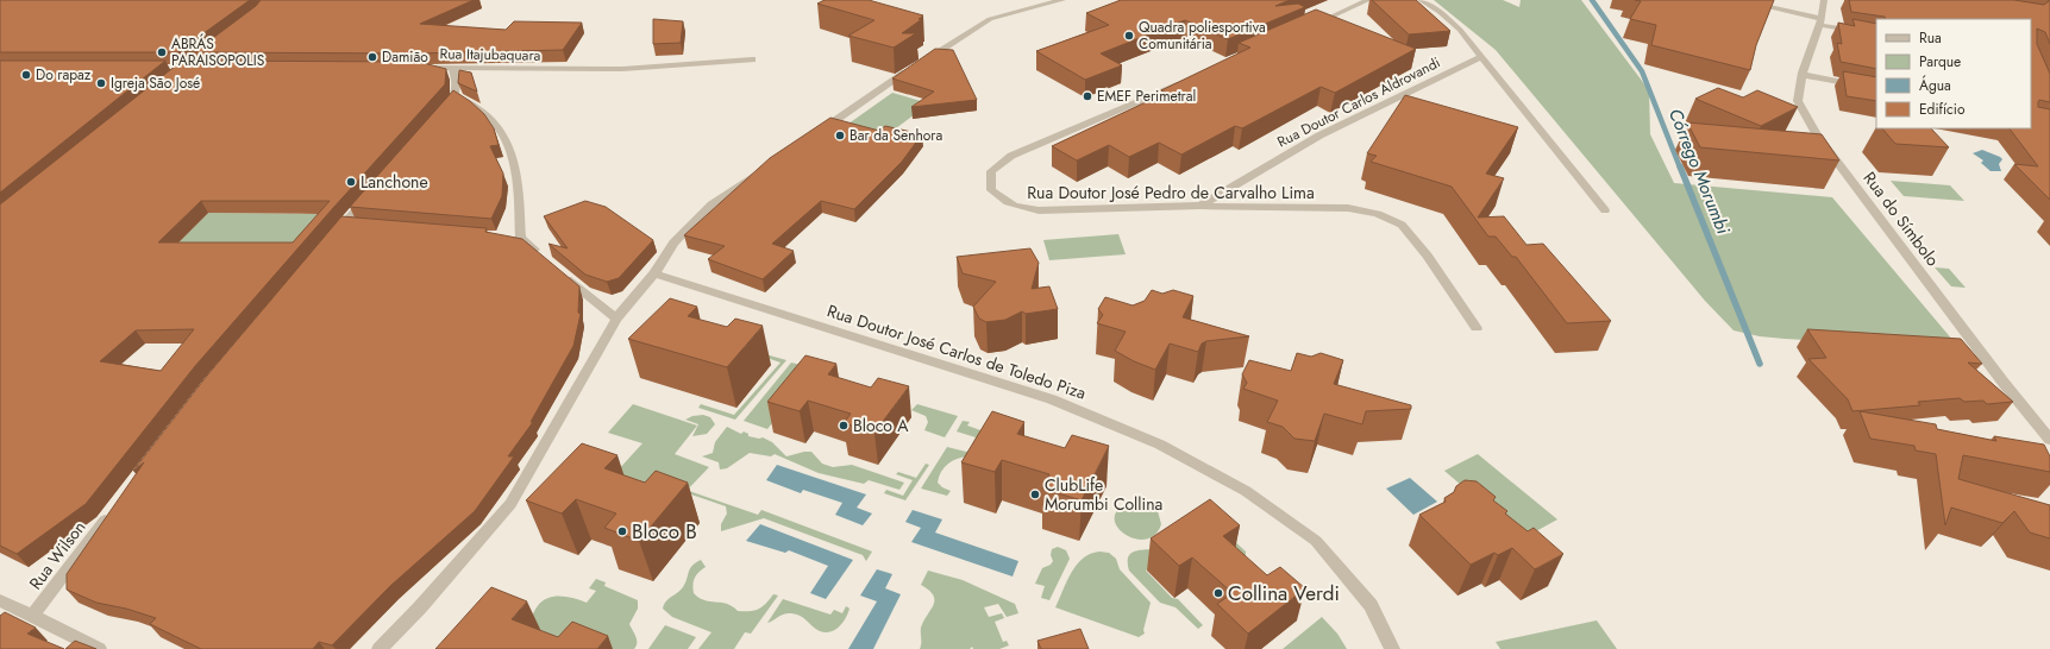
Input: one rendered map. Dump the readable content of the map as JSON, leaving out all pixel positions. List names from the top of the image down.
{
  "streets": {
    "street": [
      "Rua Itajubaquara",
      "Rua Doutor Carlos Aldrovandi",
      "Rua Doutor José Pedro de Carvalho Lima",
      "Rua do Símbolo",
      "Rua Doutor José Carlos de Toledo Piza",
      "Rua Wilson"
    ]
  },
  "crossings": [
    ["Rua Doutor Carlos Aldrovandi", "Rua Doutor José Pedro de Carvalho Lima"]
  ],
  "water": ["Córrego Morumbi"],
  "places": [
    "Quadra poliesportiva Comunitária",
    "ABRÁS PARAISOPOLIS",
    "Damião",
    "Do rapaz",
    "Igreja São José",
    "EMEF Perimetral",
    "Bar da Senhora",
    "Lanchone",
    "Bloco A",
    "ClubLife Morumbi Collina",
    "Bloco B",
    "Collina Verdi"
  ],
  "legend": [
    "Rua",
    "Parque",
    "Água",
    "Edifício"
  ]
}
